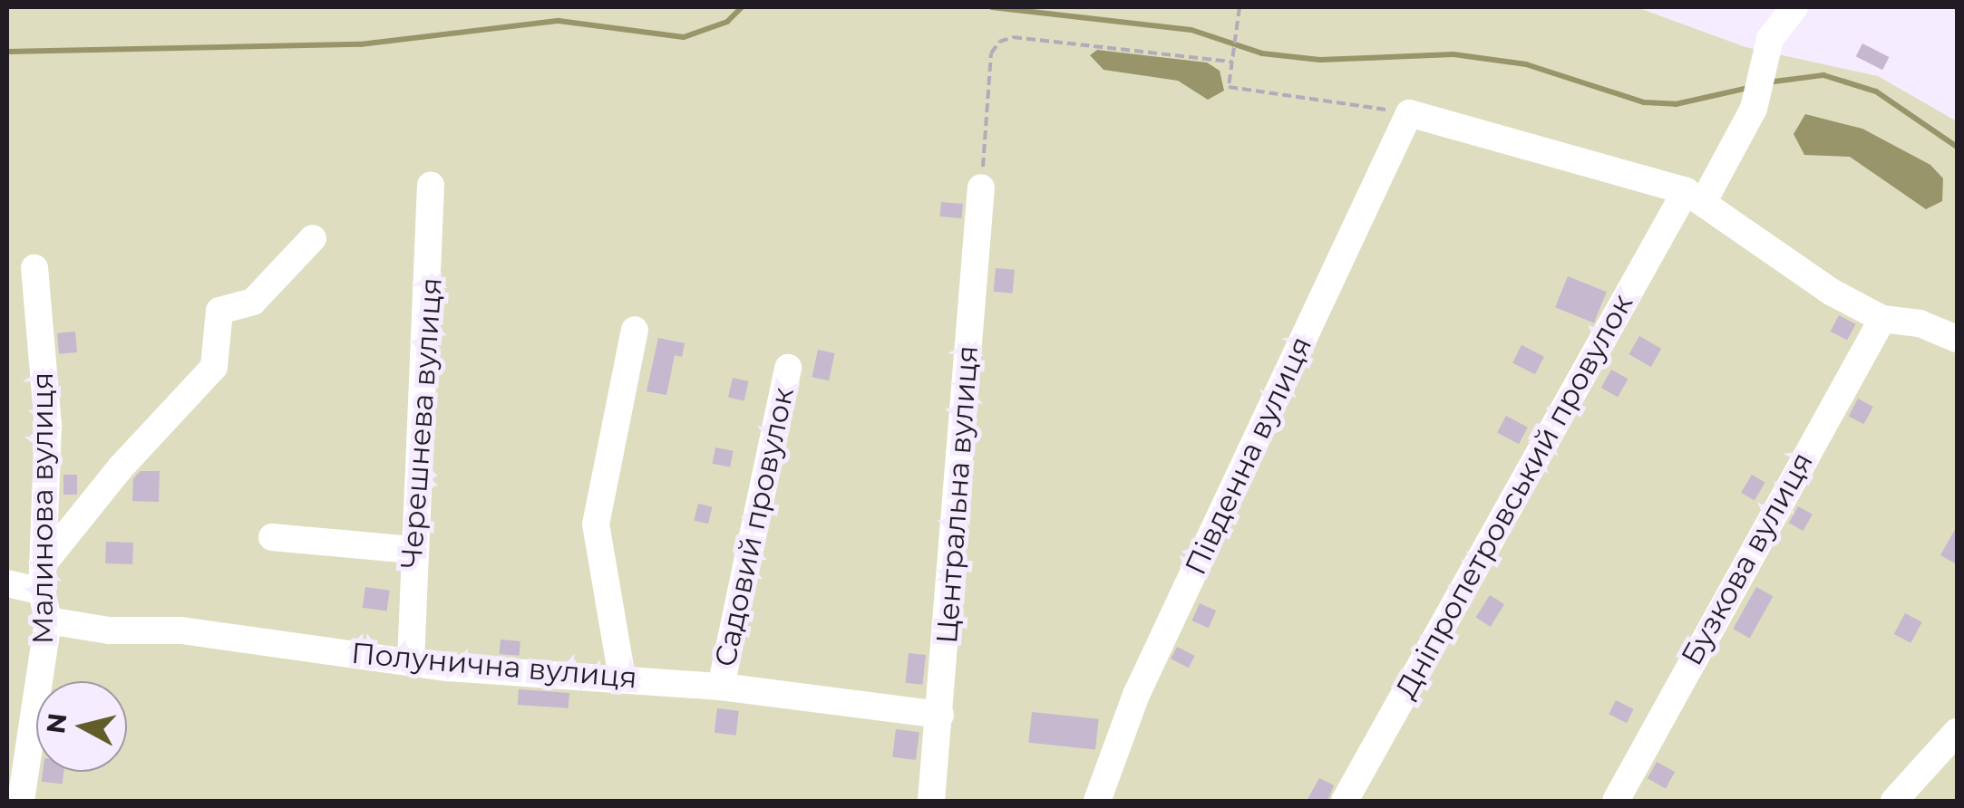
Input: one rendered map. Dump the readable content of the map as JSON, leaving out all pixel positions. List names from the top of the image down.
{
  "streets": {
    "lane": [
      "Черешнева вулиця",
      "Південна вулиця",
      "Центральна вулиця",
      "Дніпропетровський провулок",
      "Малинова вулиця",
      "Садовий провулок",
      "Бузкова вулиця",
      "Полунична вулиця"
    ]
  },
  "crossings": [
    ["Черешнева вулиця", "Полунична вулиця"],
    ["Центральна вулиця", "Полунична вулиця"],
    ["Малинова вулиця", "Полунична вулиця"],
    ["Садовий провулок", "Полунична вулиця"]
  ],
  "north": "left"
}
